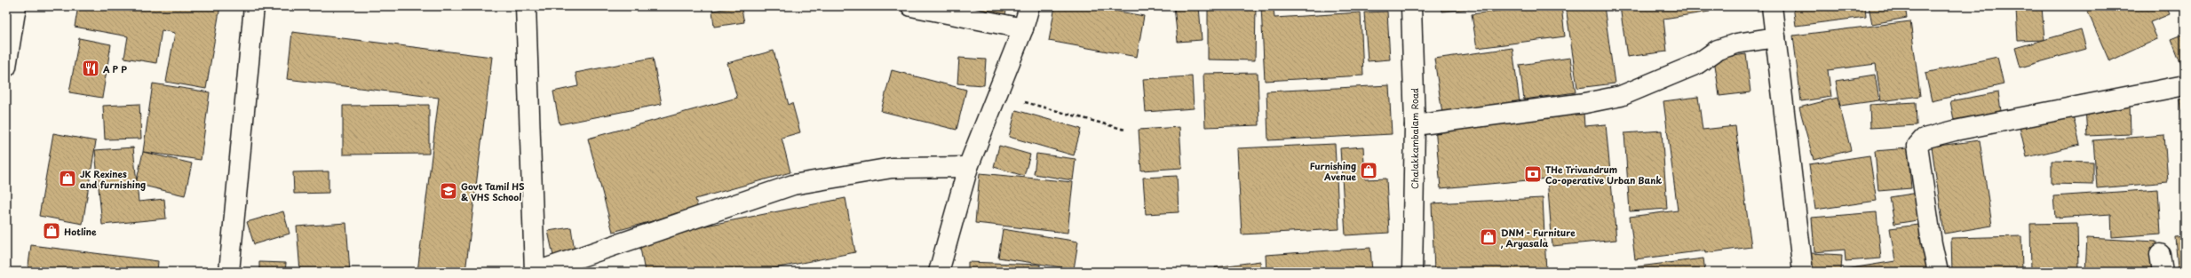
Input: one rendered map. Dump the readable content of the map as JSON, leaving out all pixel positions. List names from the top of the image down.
{
  "streets": {
    "street": ["Chalakkambalam Road"]
  },
  "places": {
    "restaurant": ["A P P"],
    "shop": [
      "Furnishing Avenue",
      "JK Rexines and furnishing",
      "Hotline",
      "DNM - Furniture , Aryasala"
    ],
    "bank": ["THe Trivandrum Co-operative Urban Bank"],
    "school or university": ["Govt Tamil HS & VHS School"]
  }
}
